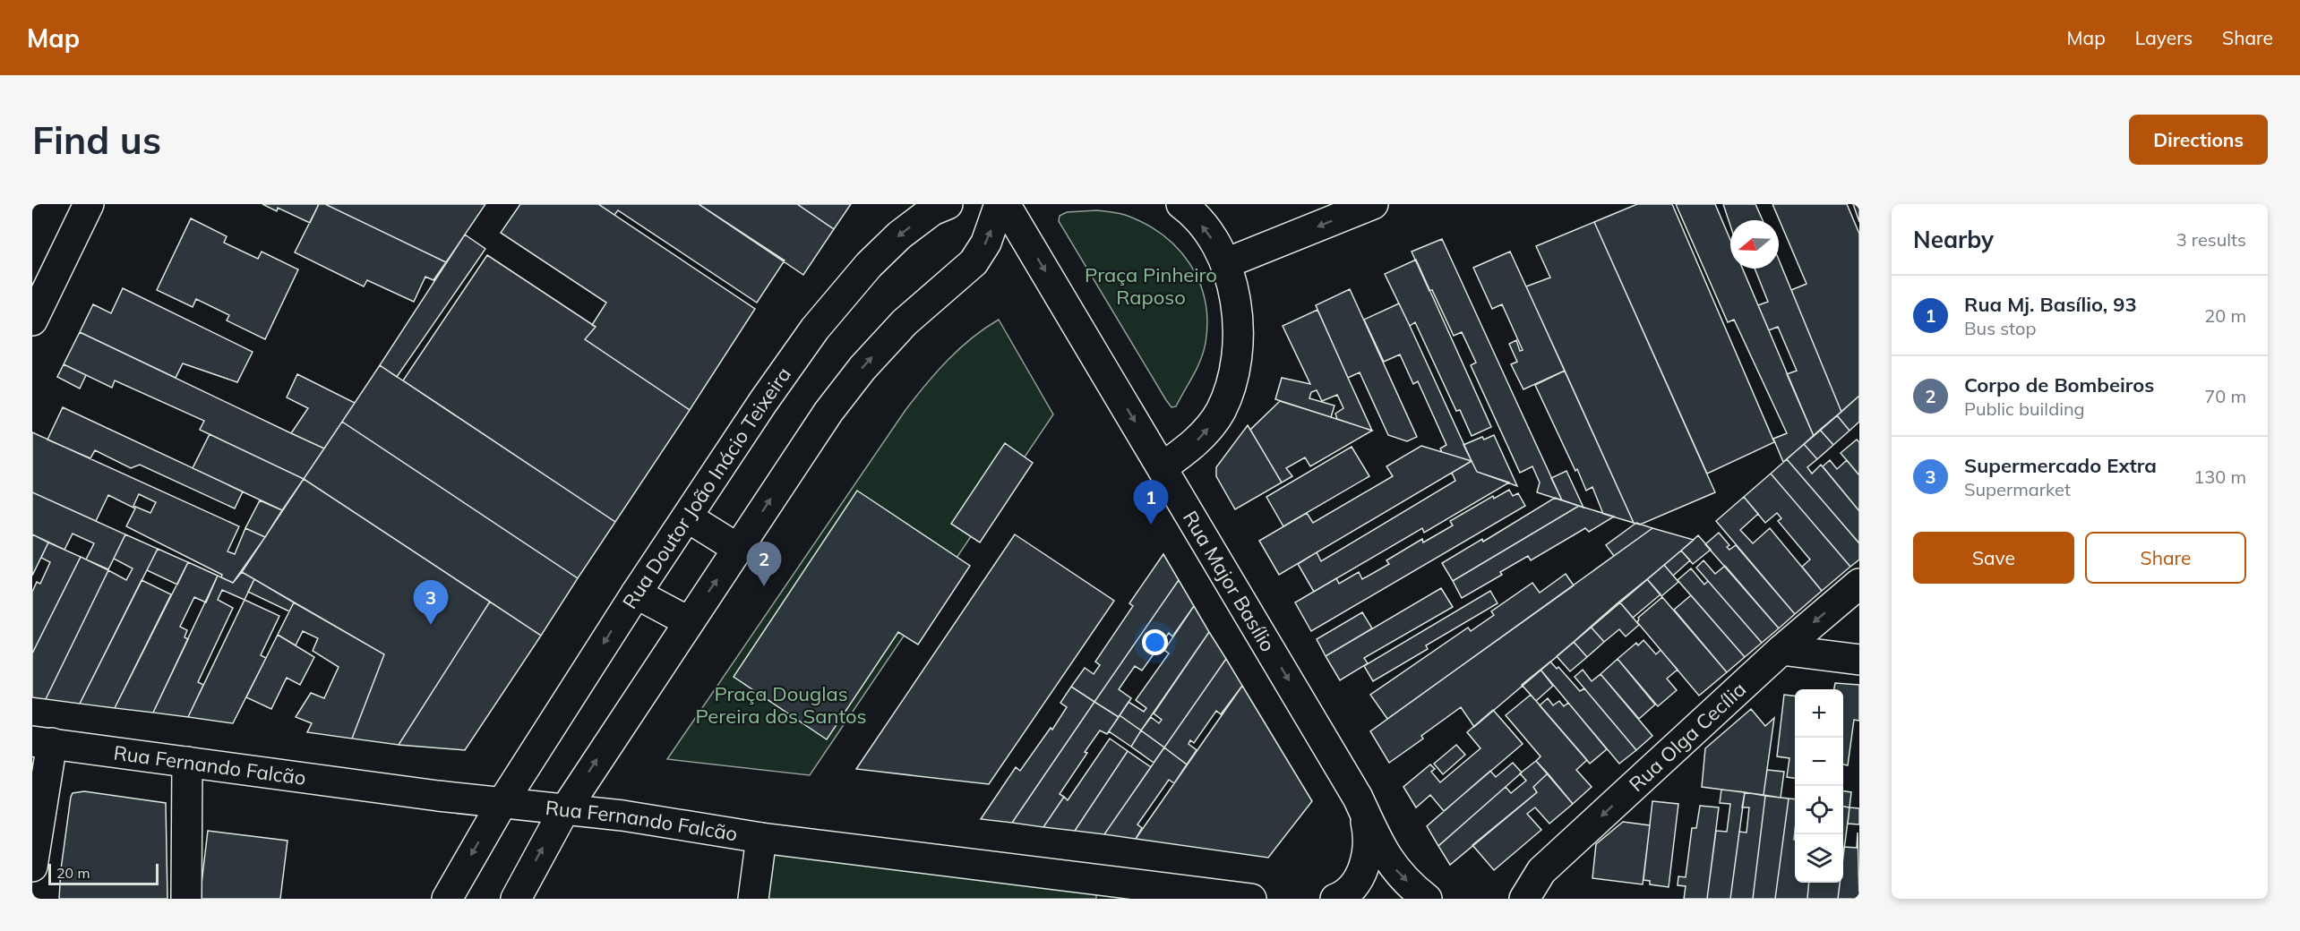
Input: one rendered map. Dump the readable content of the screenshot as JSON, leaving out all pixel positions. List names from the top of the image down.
{
  "streets": {
    "street": [
      "Rua Doutor João Inácio Teixeira",
      "Rua Major Basílio",
      "Rua Olga Cecília",
      "Rua Fernando Falcão"
    ]
  },
  "crossings": [
    ["Rua Doutor João Inácio Teixeira", "Rua Fernando Falcão"]
  ],
  "one_way": ["Rua Major Basílio", "Rua Olga Cecília"],
  "parks": ["Praça Pinheiro Raposo", "Praça Douglas Pereira dos Santos"],
  "scale_bar": "20 m",
  "north": "left",
  "page": {
    "header": "Map",
    "nav": ["Map", "Layers", "Share"],
    "buttons": [
      "Directions",
      ["Save", "Share"]
    ],
    "title": "Find us",
    "heading": ["Nearby", "3 results"],
    "list": [
      {
        "mark": "1",
        "name": "Rua Mj. Basílio, 93",
        "note": "Bus stop",
        "value": "20 m"
      },
      {
        "mark": "2",
        "name": "Corpo de Bombeiros",
        "note": "Public building",
        "value": "70 m"
      },
      {
        "mark": "3",
        "name": "Supermercado Extra",
        "note": "Supermarket",
        "value": "130 m"
      }
    ],
    "pins": ["1", "2", "3"],
    "map_buttons": ["+", "−"],
    "scale": "20 m"
  }
}
